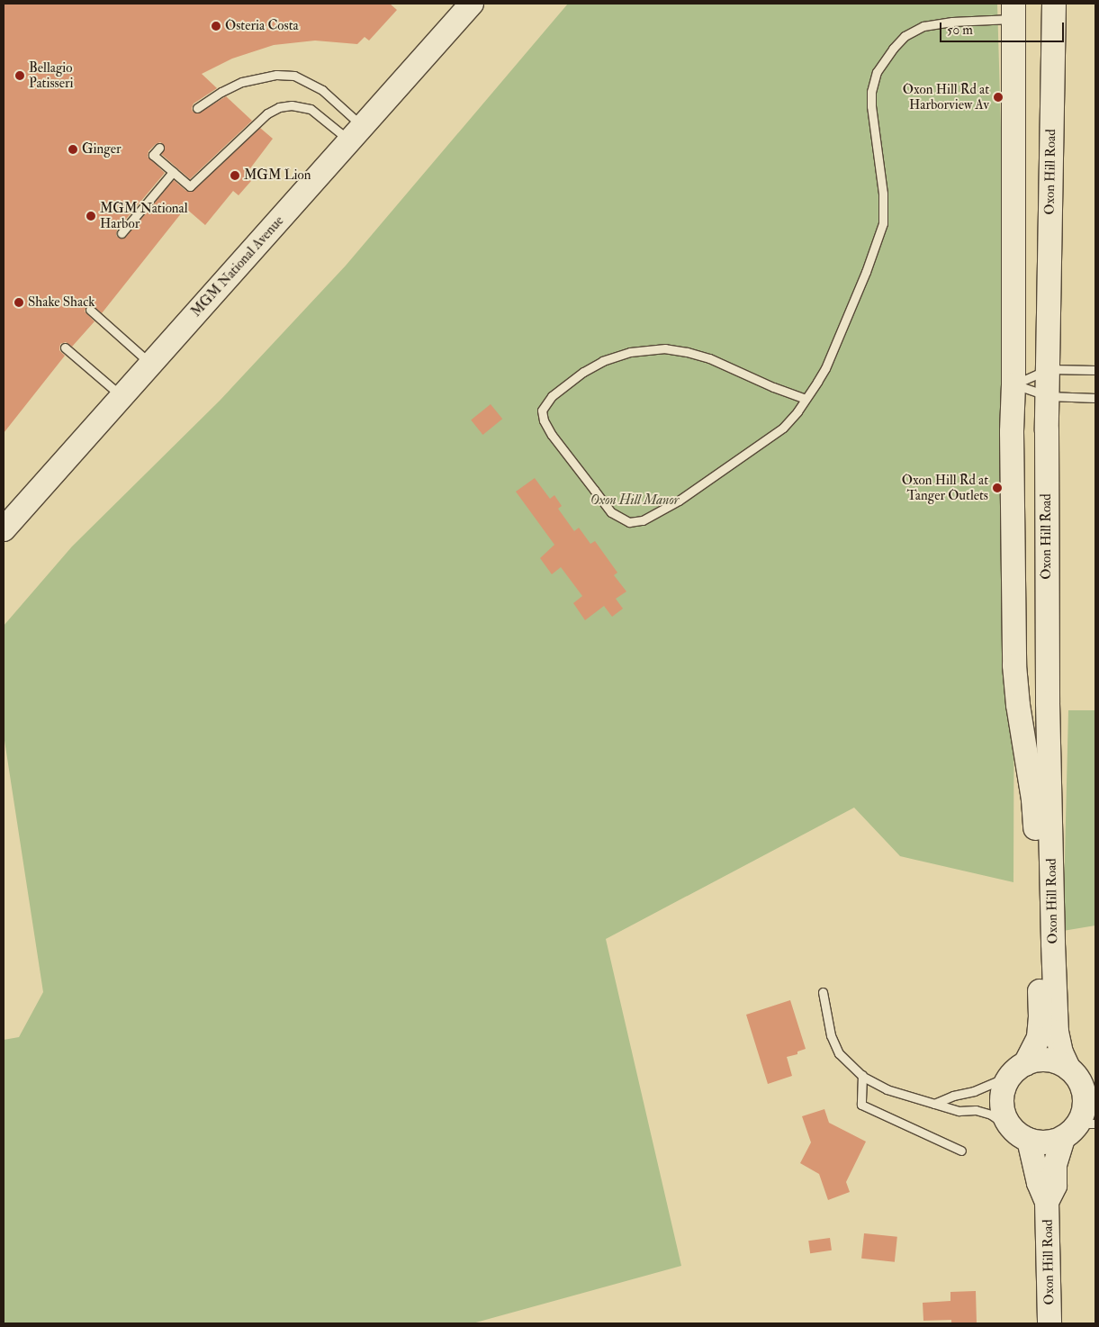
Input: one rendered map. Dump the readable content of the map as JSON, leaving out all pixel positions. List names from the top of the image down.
{
  "streets": {
    "main road": ["Oxon Hill Road", "MGM National Avenue"]
  },
  "parks": ["Oxon Hill Manor"],
  "places": [
    "Osteria Costa",
    "Bellagio Patisseri",
    "Oxon Hill Rd at Harborview Av",
    "Ginger",
    "MGM Lion",
    "MGM National Harbor",
    "Shake Shack",
    "Oxon Hill Rd at Tanger Outlets"
  ],
  "scale_bar": "50 m"
}
